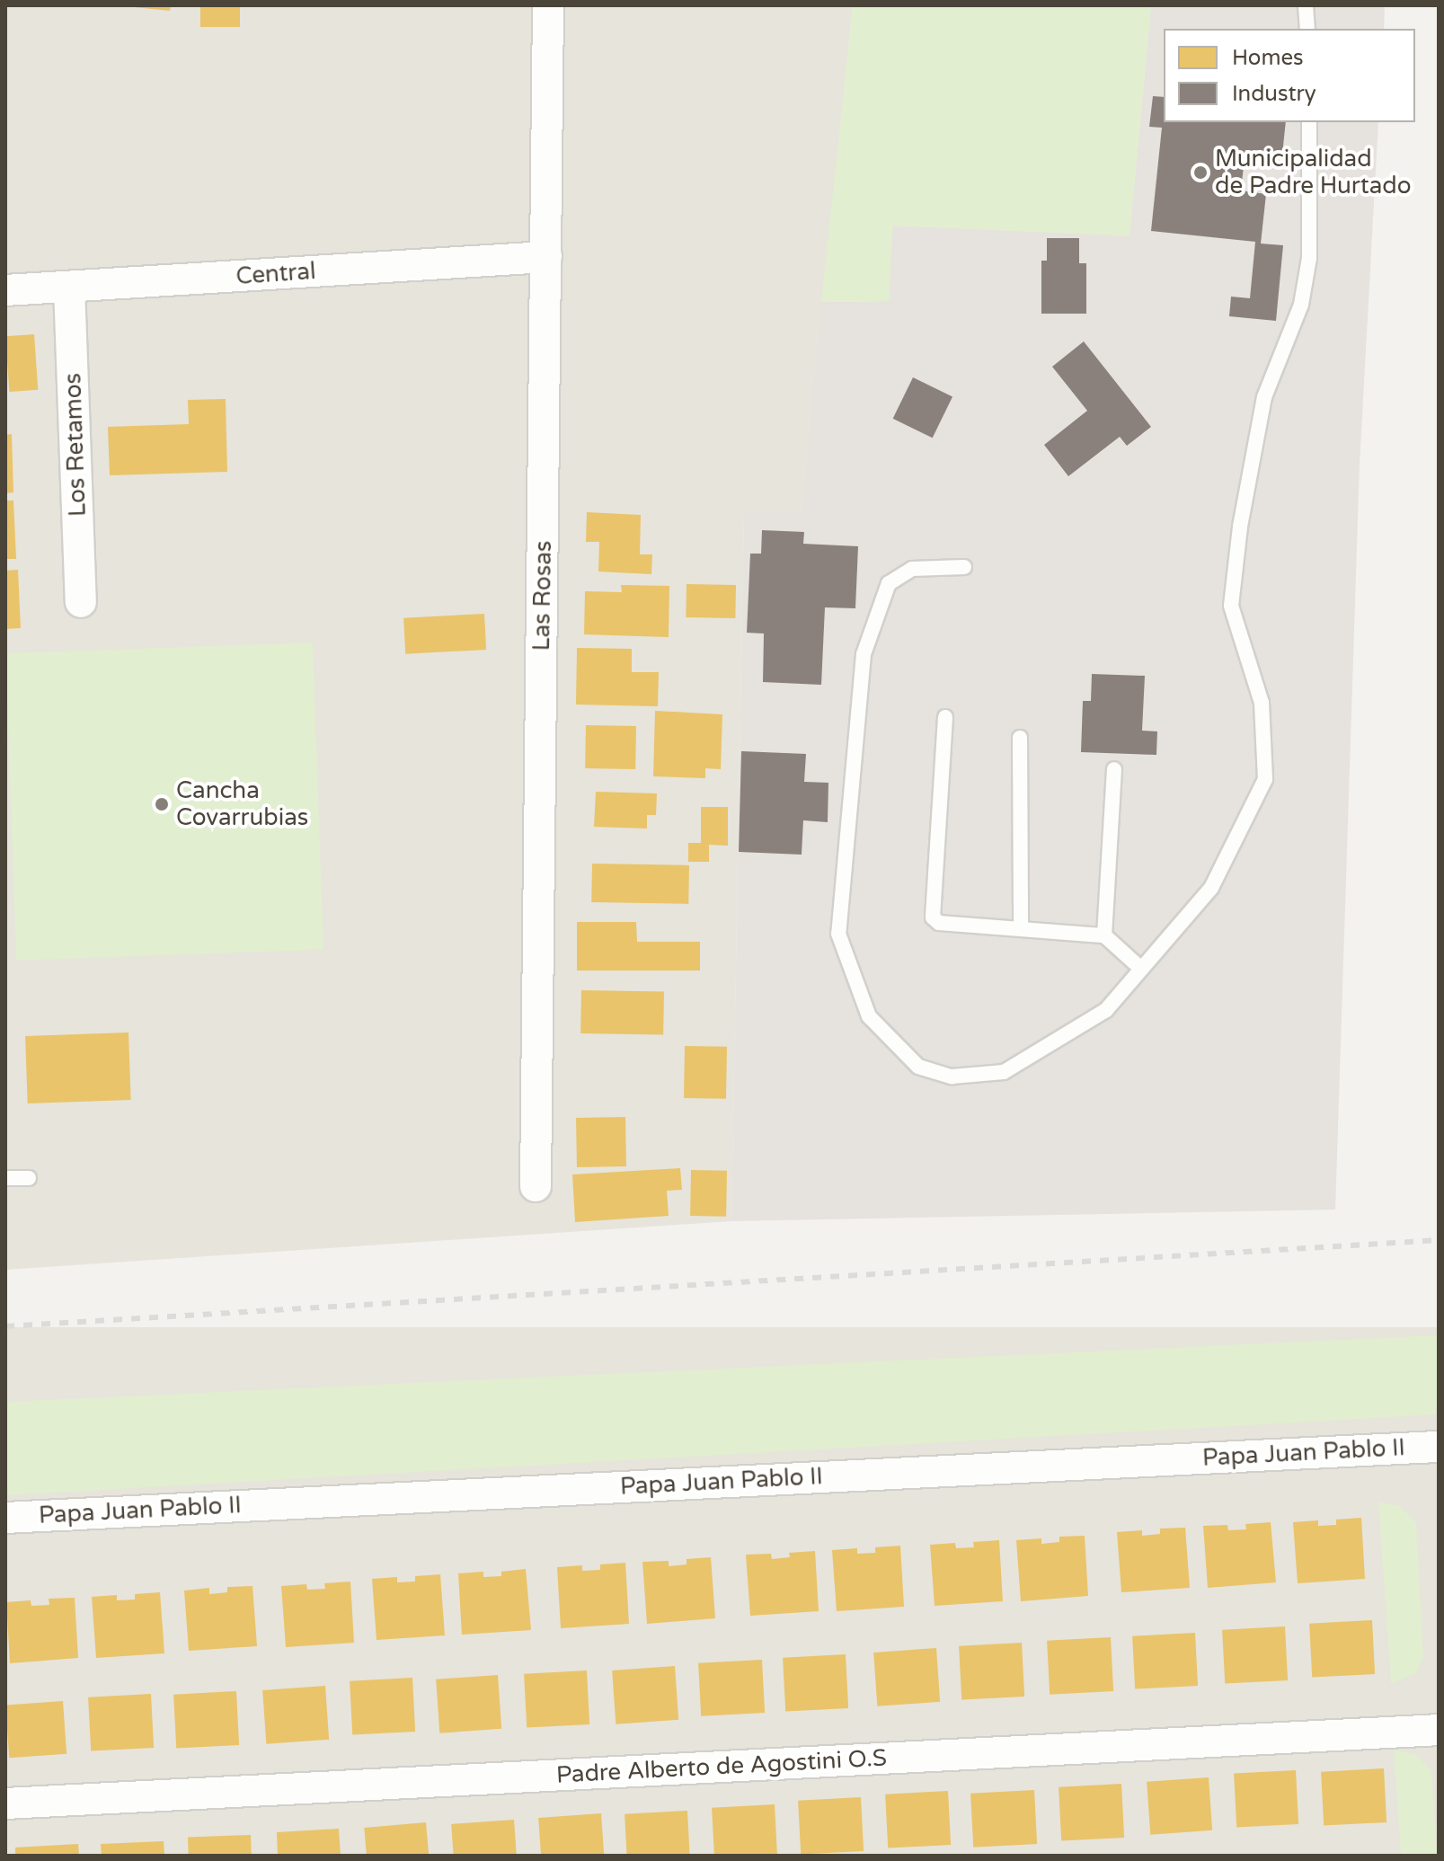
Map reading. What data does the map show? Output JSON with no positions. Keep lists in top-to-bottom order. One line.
{"streets":{"street":["Central","Los Retamos","Las Rosas","Papa Juan Pablo II","Padre Alberto de Agostini O.S"]},"crossings":[["Central","Los Retamos"],["Central","Las Rosas"]],"places":["Municipalidad de Padre Hurtado","Cancha Covarrubias"],"legend":["Homes","Industry"]}
